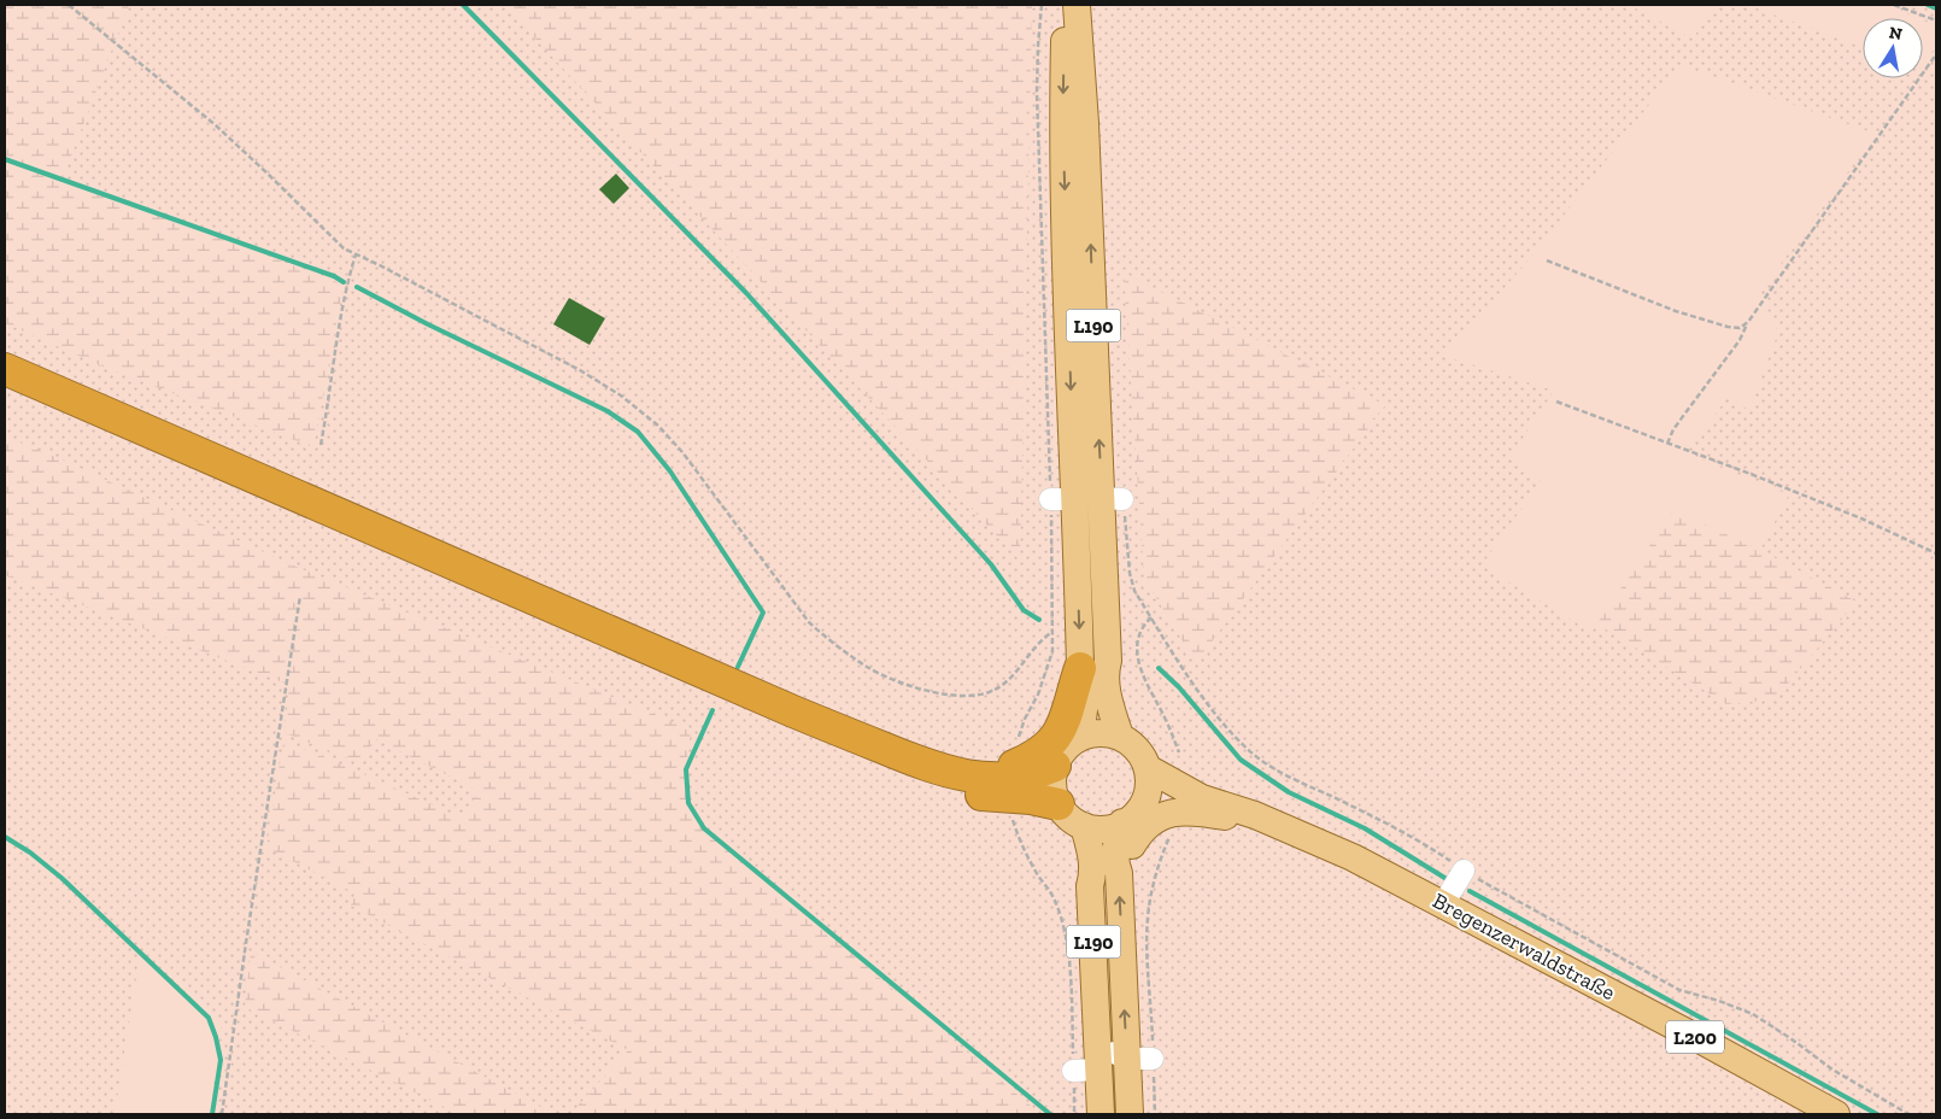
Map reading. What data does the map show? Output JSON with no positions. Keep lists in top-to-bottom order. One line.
{"streets":{"main road":["L190","Bregenzerwaldstraße","L200"]},"crossings":[["L190","Bregenzerwaldstraße"]],"north":"top"}
